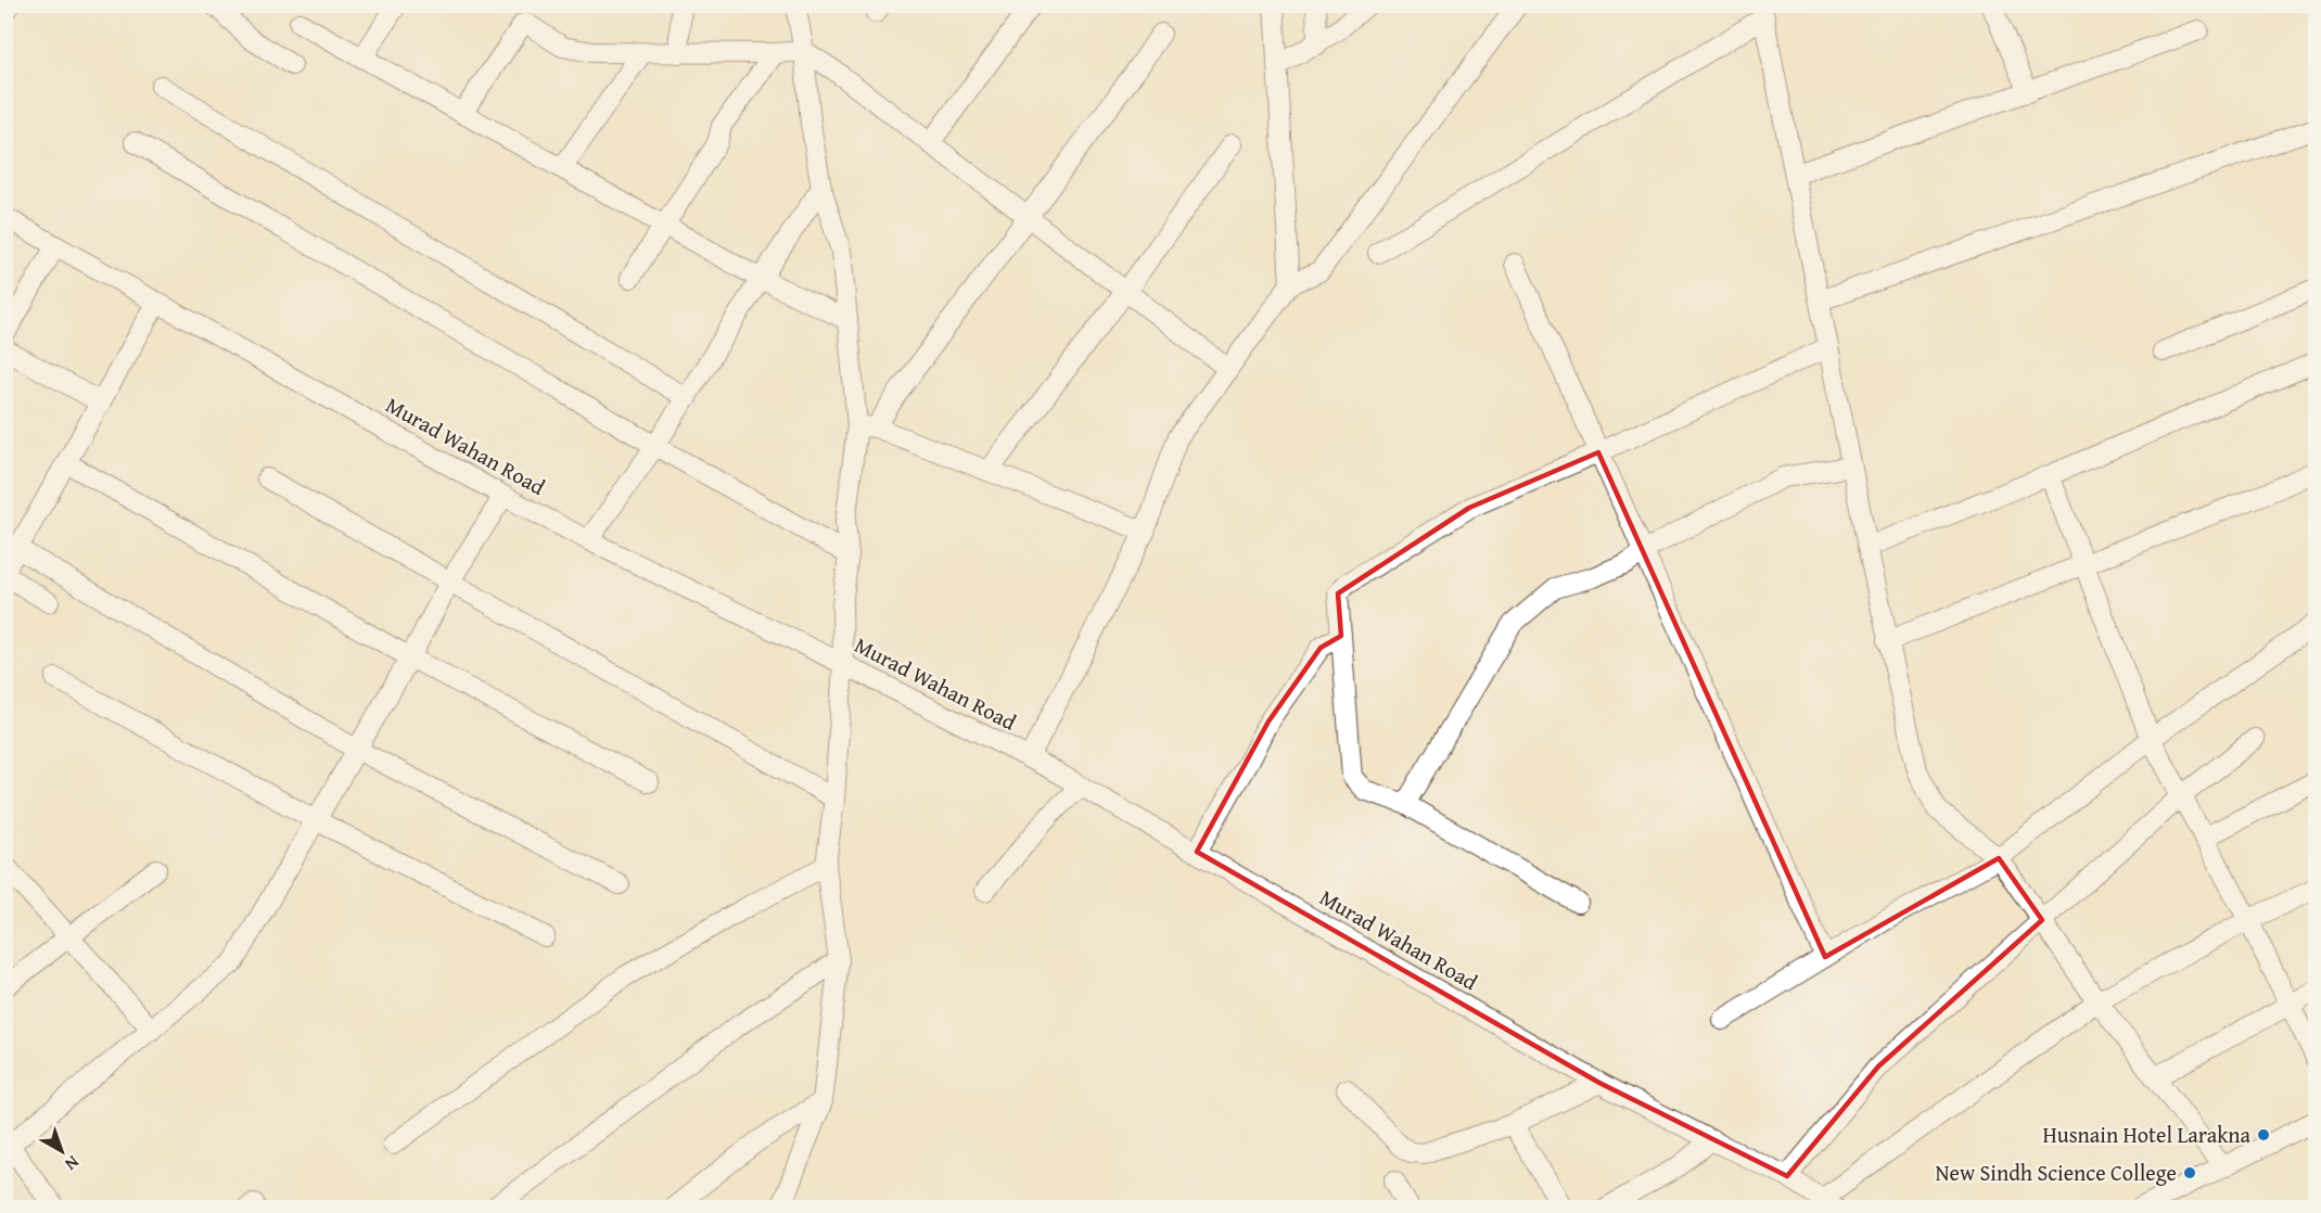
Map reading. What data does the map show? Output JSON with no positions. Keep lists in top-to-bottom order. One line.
{"streets":{"street":["Murad Wahan Road"]},"places":["Husnain Hotel Larakna","New Sindh Science College"],"north":"bottom right"}
